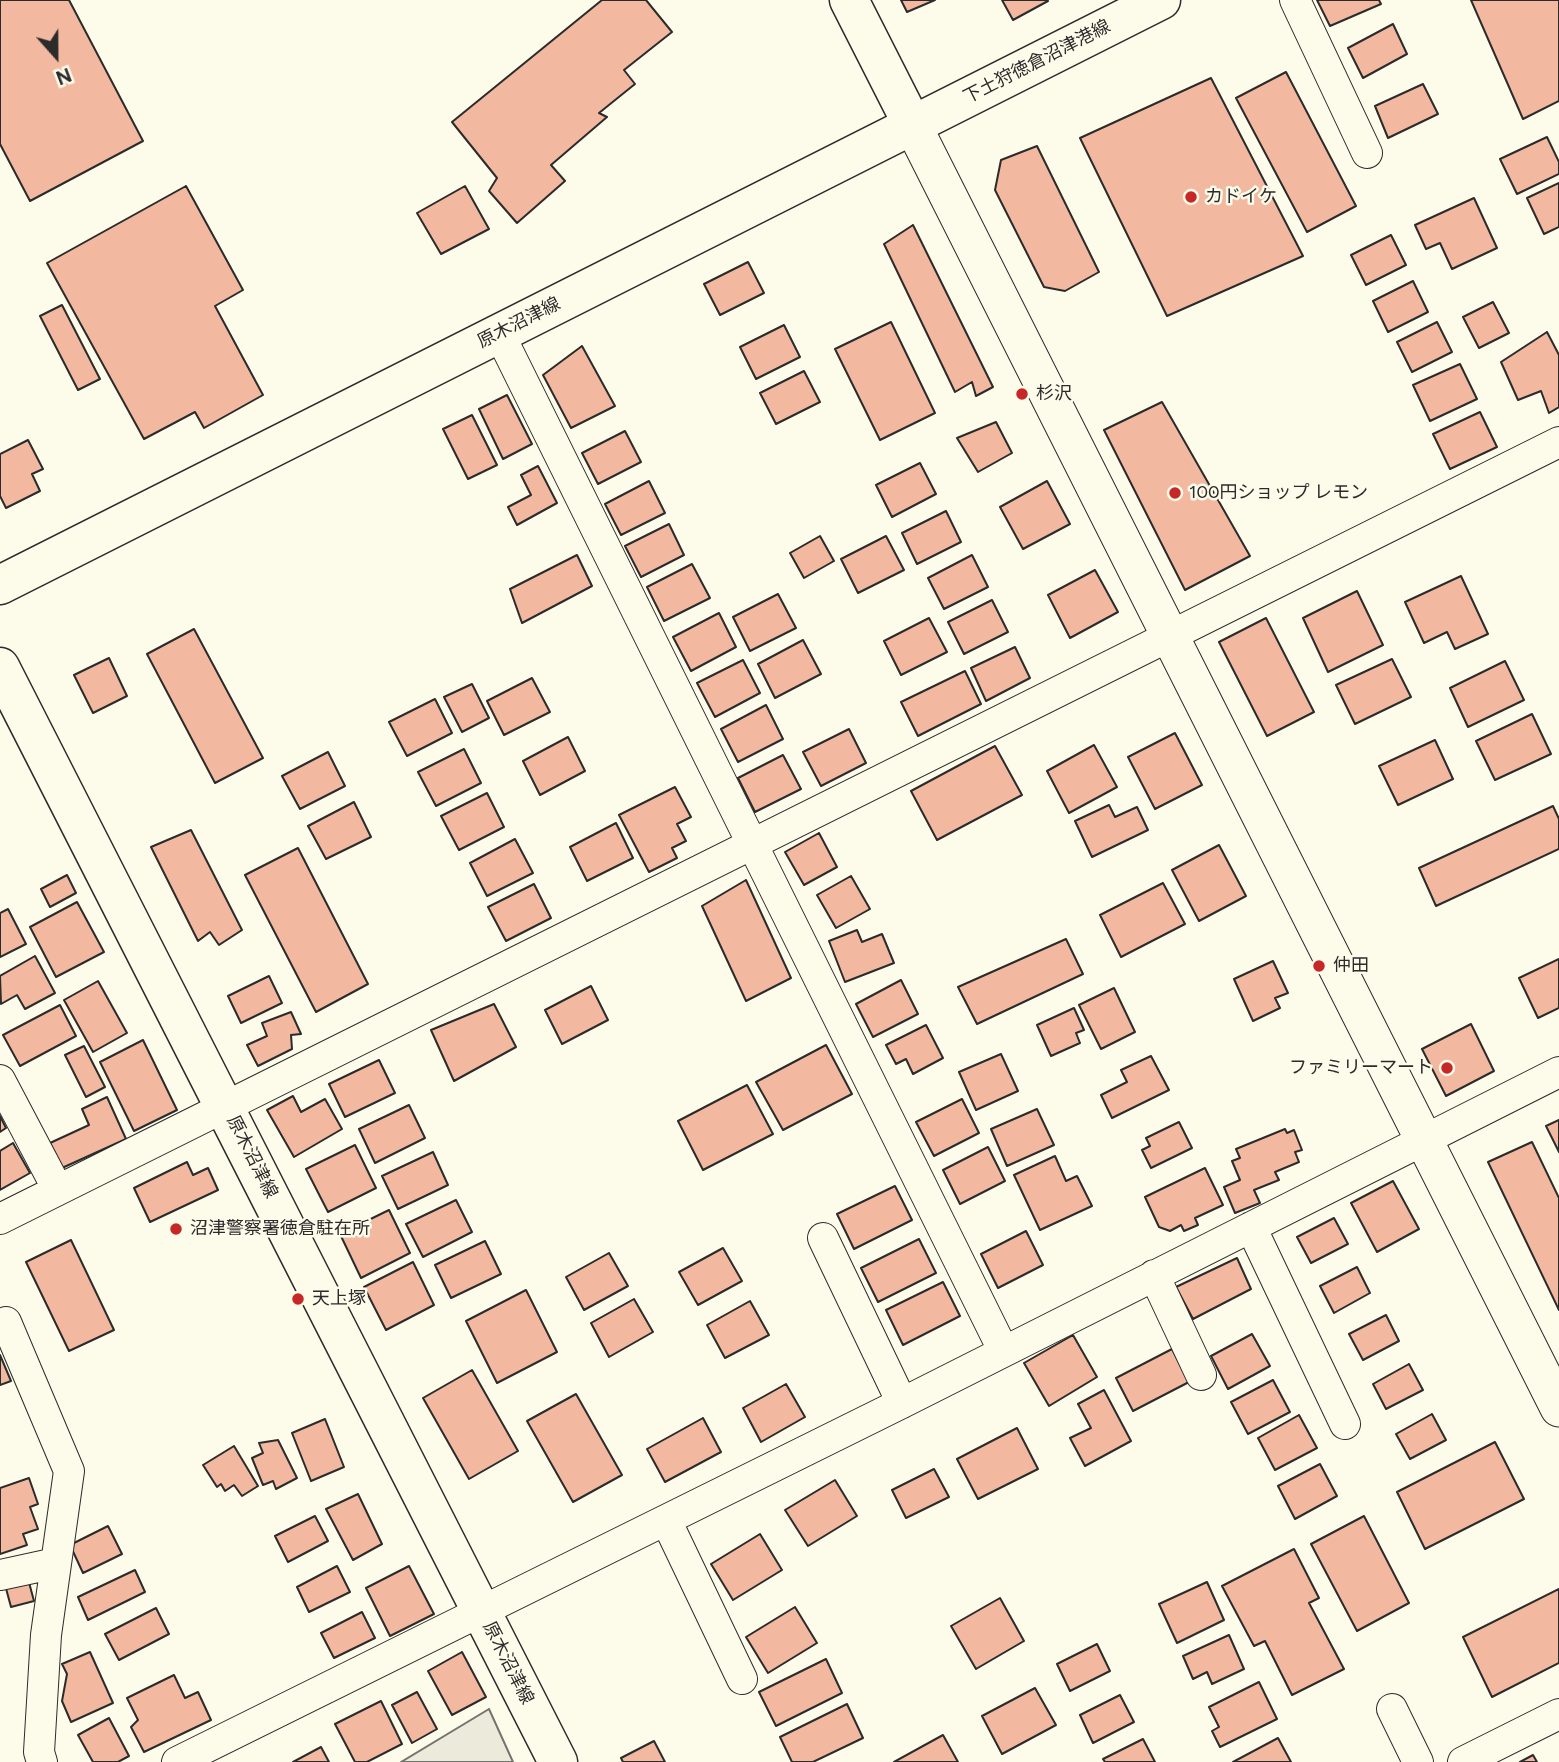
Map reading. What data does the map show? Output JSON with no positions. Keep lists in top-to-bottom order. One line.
{"streets":{"main road":["下土狩徳倉沼津港線","原木沼津線"]},"crossings":[["下土狩徳倉沼津港線","原木沼津線"]],"places":["カドイケ","杉沢","100円ショップ レモン","仲田","ファミリーマート","沼津警察署徳倉駐在所","天上塚"],"north":"bottom"}
